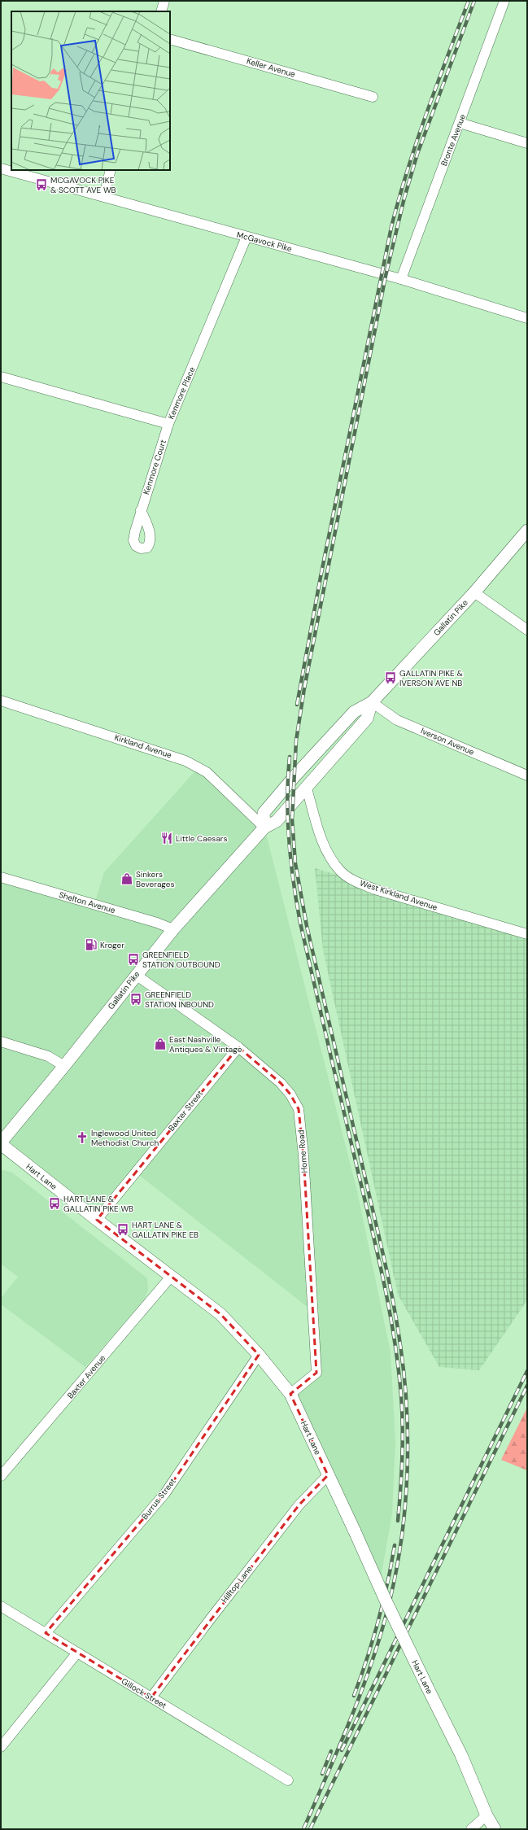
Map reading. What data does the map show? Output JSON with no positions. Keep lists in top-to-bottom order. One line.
{"streets":{"main road":["Gallatin Pike","Hart Lane"],"street":["Keller Avenue","Bronte Avenue","McGavock Pike","Kenmore Place","Kenmore Court","Iverson Avenue","Kirkland Avenue","West Kirkland Avenue","Shelton Avenue","Baxter Street","Home Road","Baxter Avenue","Burrus Street","Hilltop Lane","Gillock Street"]},"crossings":[["Bronte Avenue","McGavock Pike"],["McGavock Pike","Kenmore Place"],["Kenmore Place","Kenmore Court"],["Gallatin Pike","Iverson Avenue"],["Gallatin Pike","Kirkland Avenue"],["Gallatin Pike","West Kirkland Avenue"],["Gallatin Pike","Shelton Avenue"],["Gallatin Pike","Home Road"],["Gallatin Pike","Hart Lane"],["Baxter Street","Home Road"],["Baxter Street","Hart Lane"],["Home Road","Hart Lane"],["Hart Lane","Baxter Avenue"],["Hart Lane","Burrus Street"],["Hart Lane","Hilltop Lane"],["Burrus Street","Gillock Street"],["Hilltop Lane","Gillock Street"]],"places":{"bus stop":["MCGAVOCK PIKE & SCOTT AVE WB","GALLATIN PIKE & IVERSON AVE NB","GREENFIELD STATION OUTBOUND","GREENFIELD STATION INBOUND","HART LANE & GALLATIN PIKE WB","HART LANE & GALLATIN PIKE EB"],"restaurant":["Little Caesars"],"shop":["Sinkers Beverages","East Nashville Antiques & Vintage"],"fuel station":["Kroger"],"church":["Inglewood United Methodist Church"]}}
